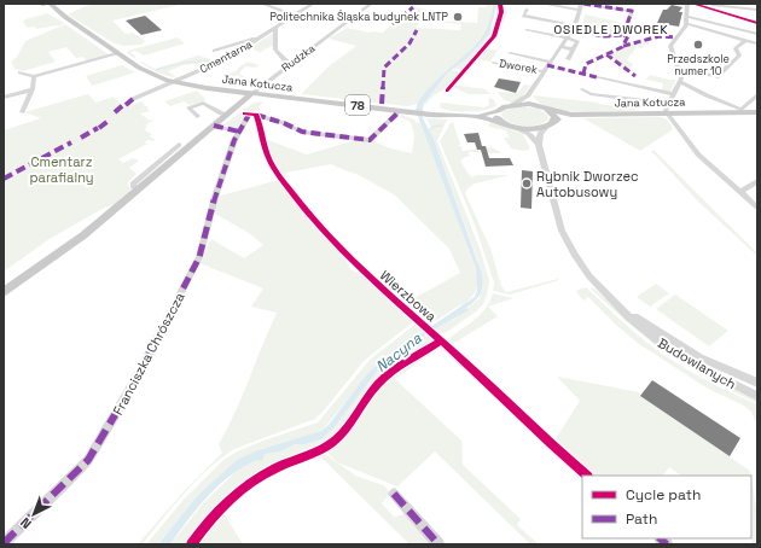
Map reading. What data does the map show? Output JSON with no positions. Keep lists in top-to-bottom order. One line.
{"streets":{"main road":["Rudzka","Jana Kotucza","78"],"street":["Cmentarna","Dworek","Wierzbowa","Franciszka Chrószcza","Budowlanych"]},"crossings":[["Cmentarna","Jana Kotucza"],["Rudzka","Jana Kotucza"],["Dworek","78"],["Jana Kotucza","78"]],"districts":["OSIEDLE DWOREK"],"water":["Nacyna"],"parks":["Cmentarz parafialny"],"places":["Politechnika Śląska budynek LNTP","Przedszkole numer 10","Rybnik Dworzec Autobusowy"],"legend":["Cycle path","Path"],"north":"bottom left"}
